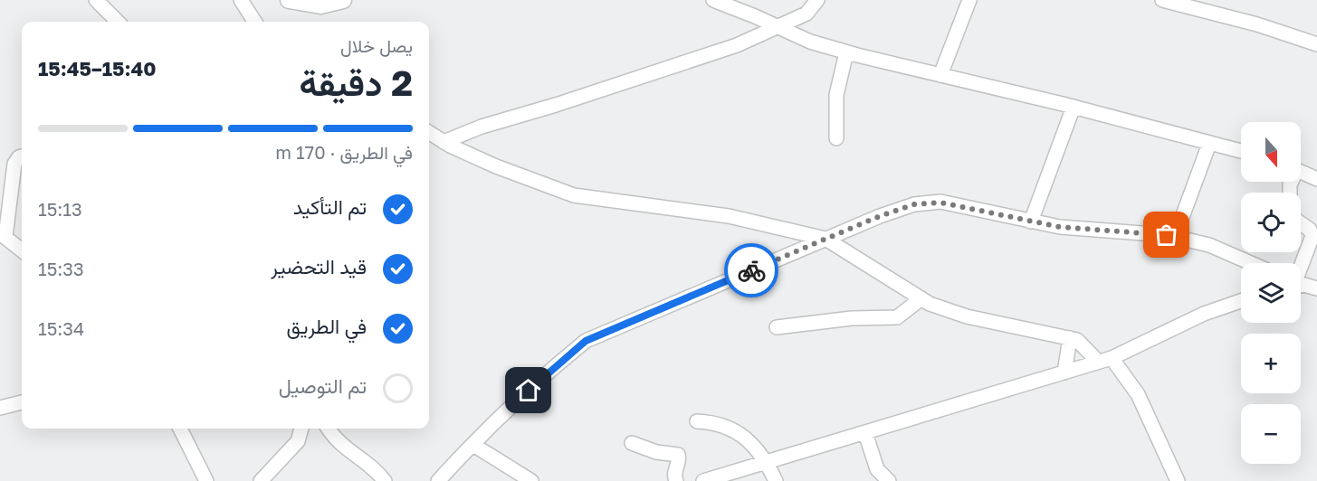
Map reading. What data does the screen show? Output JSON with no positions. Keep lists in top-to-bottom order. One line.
{"north":"bottom","page":{"heading":["2 دقيقة","يصل خلال","15:40–15:45"],"bar":"في الطريق · 170 m","map_buttons":["+","−"],"list":[["تم التأكيد","15:13"],["قيد التحضير","15:33"],["في الطريق","15:34"],"تم التوصيل"]}}
